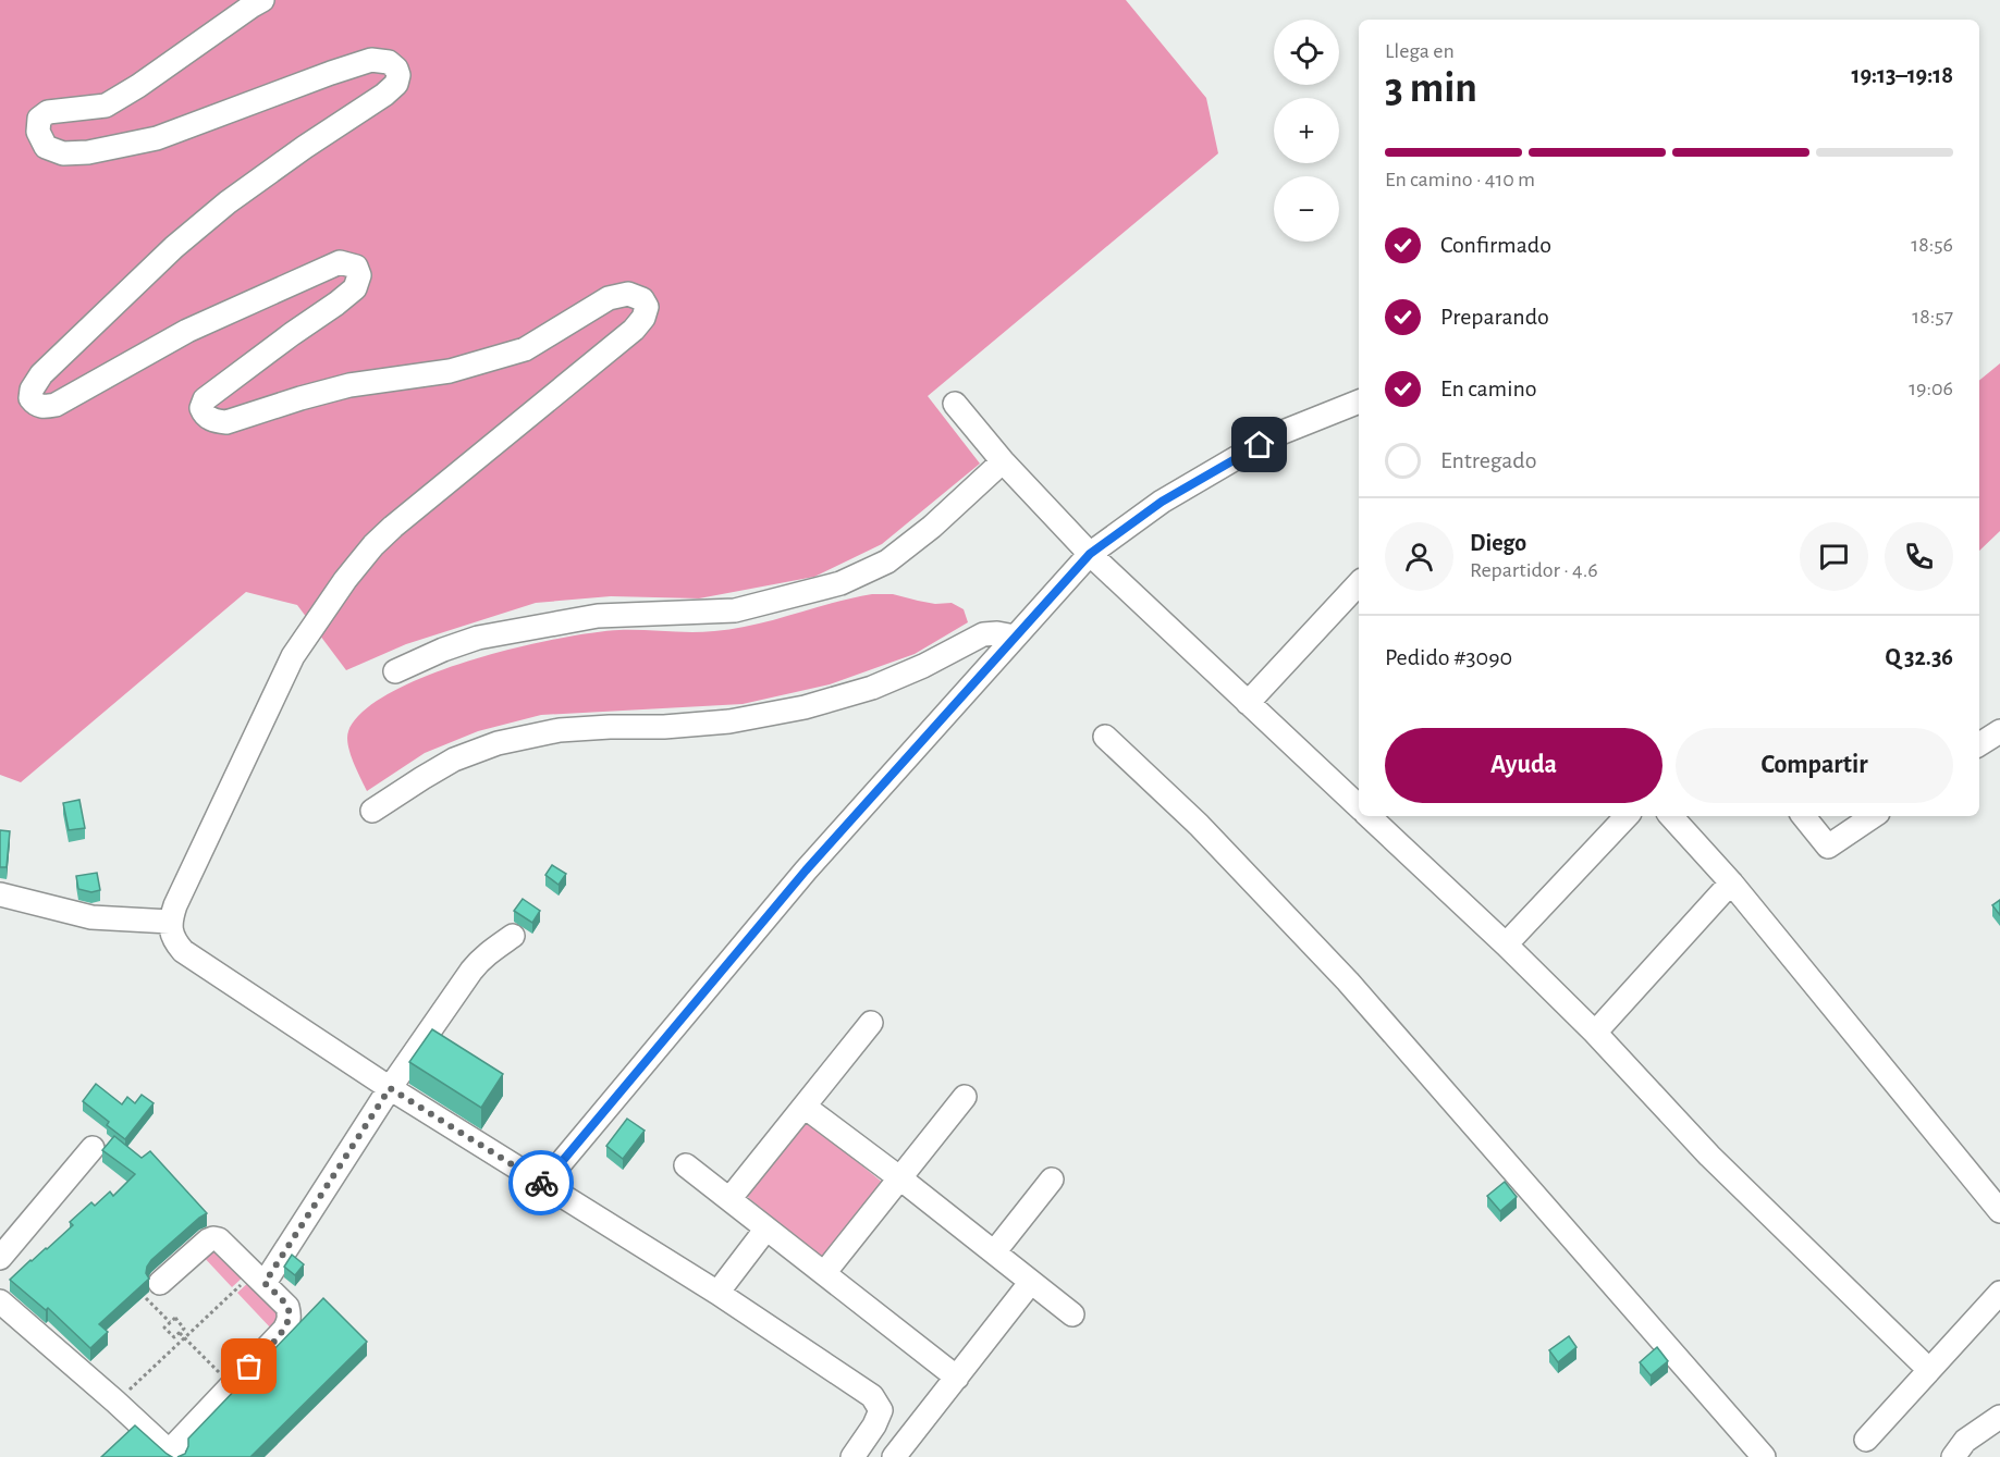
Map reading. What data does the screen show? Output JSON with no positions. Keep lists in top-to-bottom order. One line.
{"page":{"map_buttons":["+","−"],"heading":["3 min","Llega en","19:13–19:18"],"panel":["Diego","Repartidor · 4.6","Pedido #3090","Q 32.36"],"bar":"En camino · 410 m","list":[["Confirmado","18:56"],["Preparando","18:57"],["En camino","19:06"],"Entregado"],"buttons":["Ayuda","Compartir"]}}
